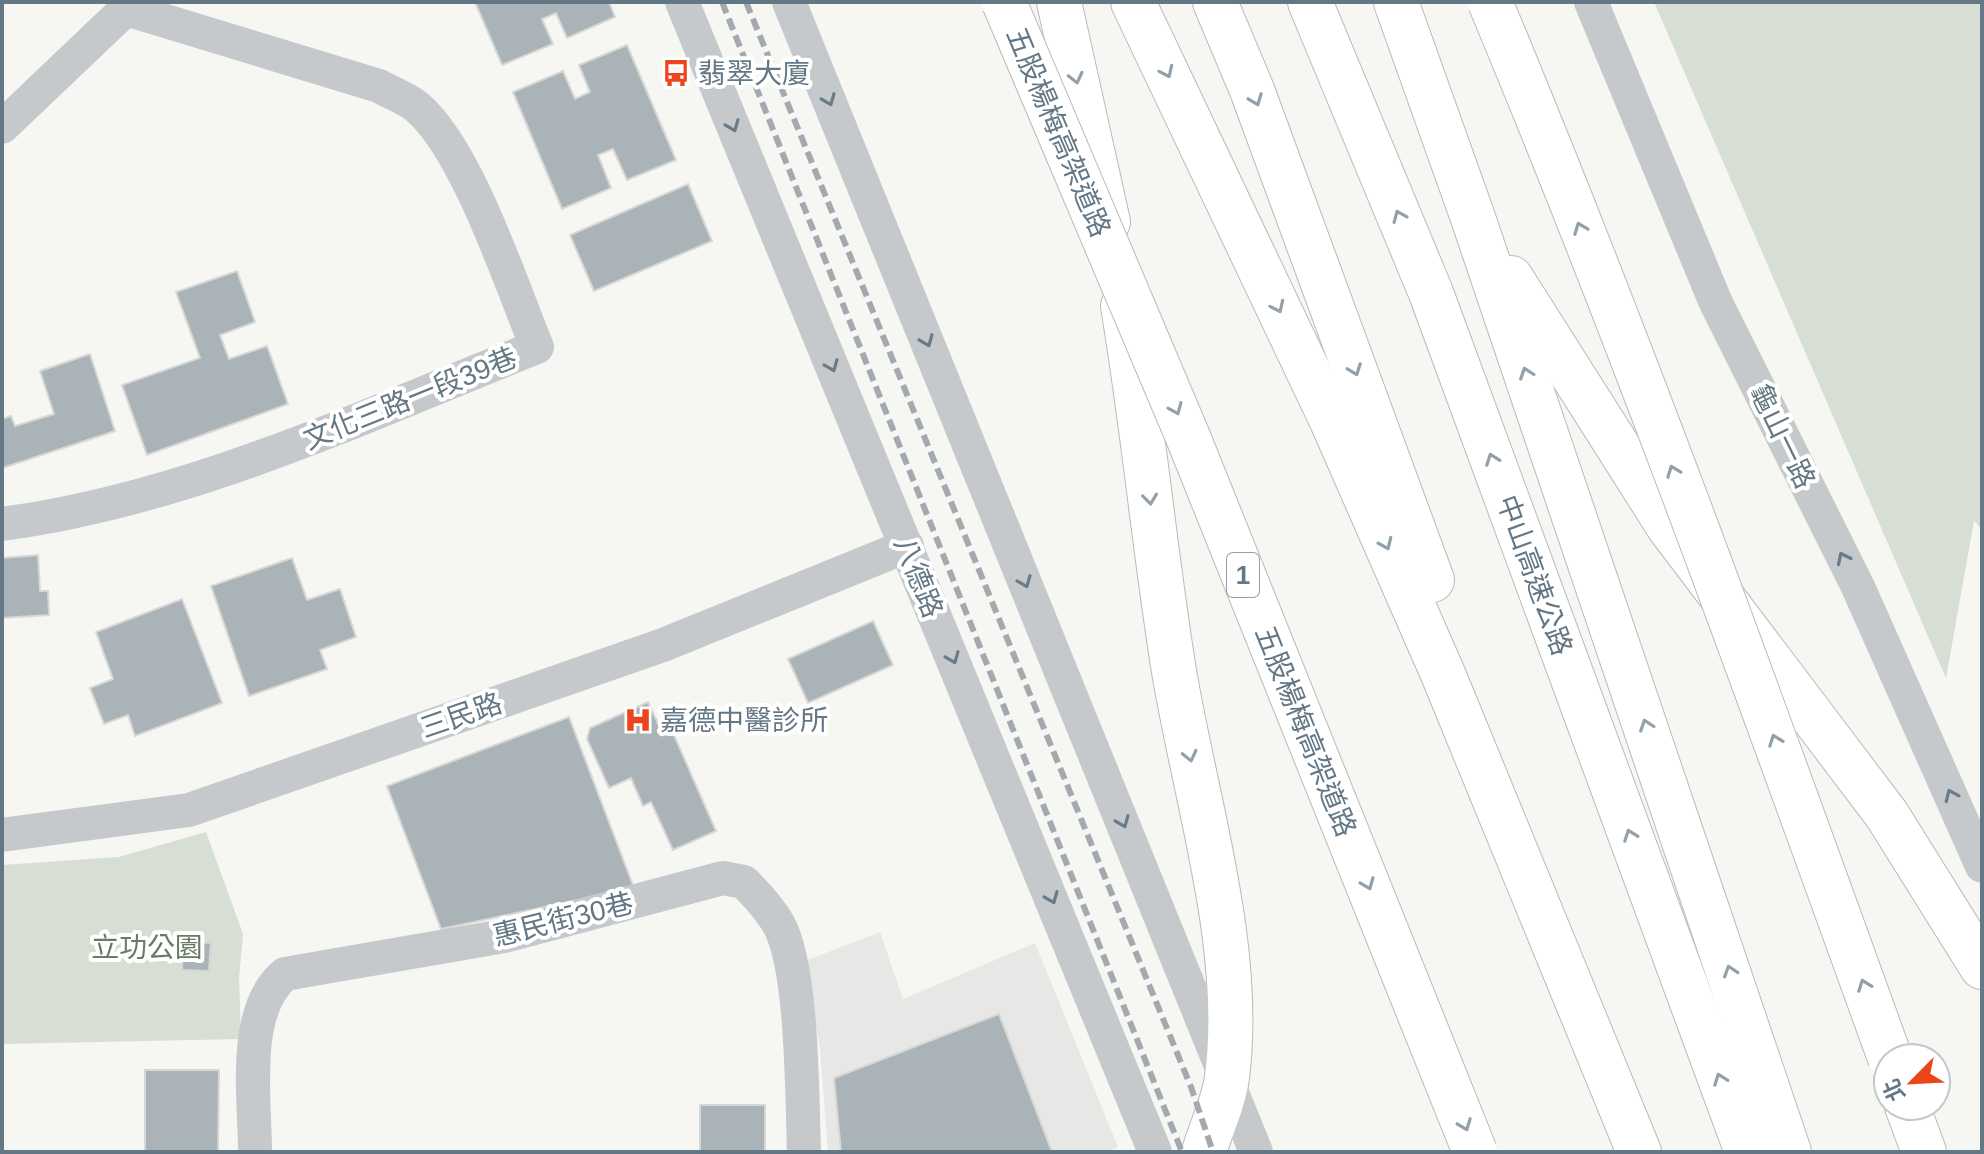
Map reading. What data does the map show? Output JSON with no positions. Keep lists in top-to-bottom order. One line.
{"streets":{"highway":["五股楊梅高架道路","1","中山高速公路"],"street":["文化三路一段39巷","龜山一路","八德路","三民路","惠民街30巷"]},"crossings":[["八德路","三民路"]],"one_way":["龜山一路"],"parks":["立功公園"],"places":{"bus stop":["翡翠大廈"],"hospital":["嘉德中醫診所"]},"north":"bottom left"}
